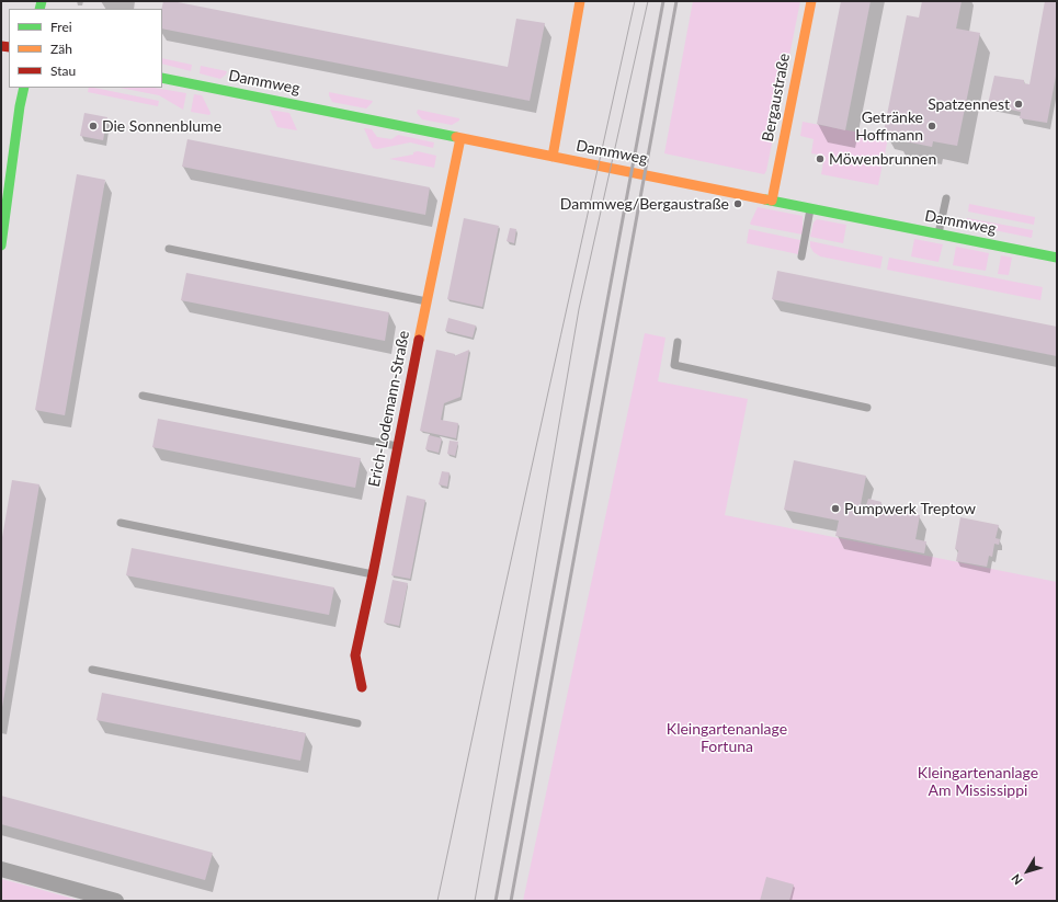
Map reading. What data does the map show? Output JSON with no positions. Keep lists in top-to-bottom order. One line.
{"streets":{"street":["Dammweg","Bergaustraße","Erich-Lodemann-Straße"]},"crossings":[["Dammweg","Bergaustraße"],["Dammweg","Erich-Lodemann-Straße"]],"parks":["Kleingartenanlage Fortuna","Kleingartenanlage Am Mississippi"],"places":["Spatzennest","Die Sonnenblume","Getränke Hoffmann","Möwenbrunnen","Dammweg/Bergaustraße","Pumpwerk Treptow"],"legend":["Frei","Zäh","Stau"],"north":"bottom left"}
